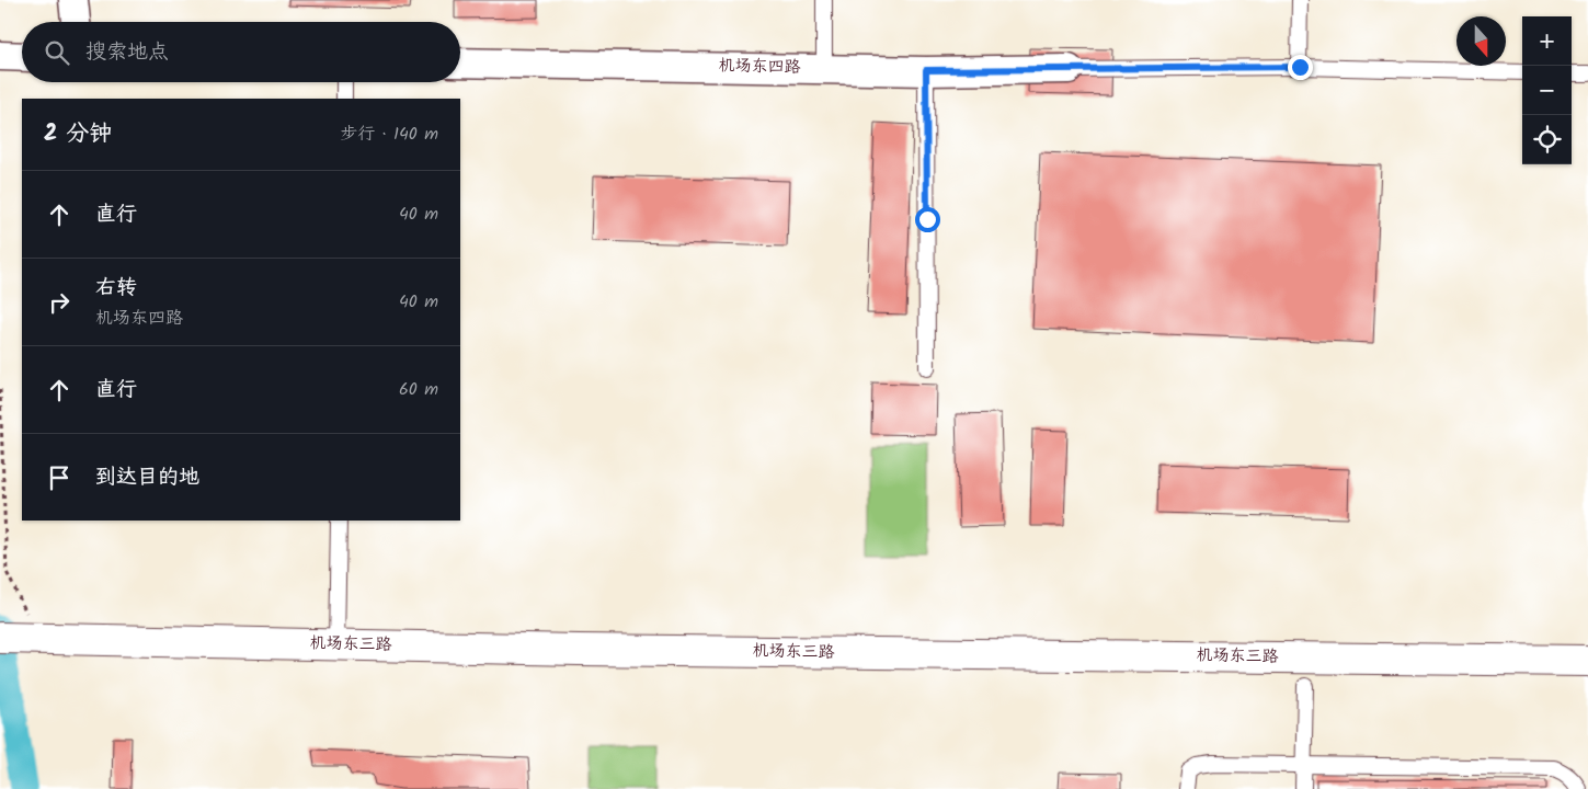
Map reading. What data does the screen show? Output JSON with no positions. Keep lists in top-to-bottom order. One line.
{"streets":{"street":["机场东四路","机场东三路"]},"north":"bottom","page":{"map_buttons":["+","−"],"search":"搜索地点","heading":["2 分钟","步行 · 140 m"],"list":[["直行","40 m"],["右转","机场东四路","40 m"],["直行","60 m"],"到达目的地"]}}
